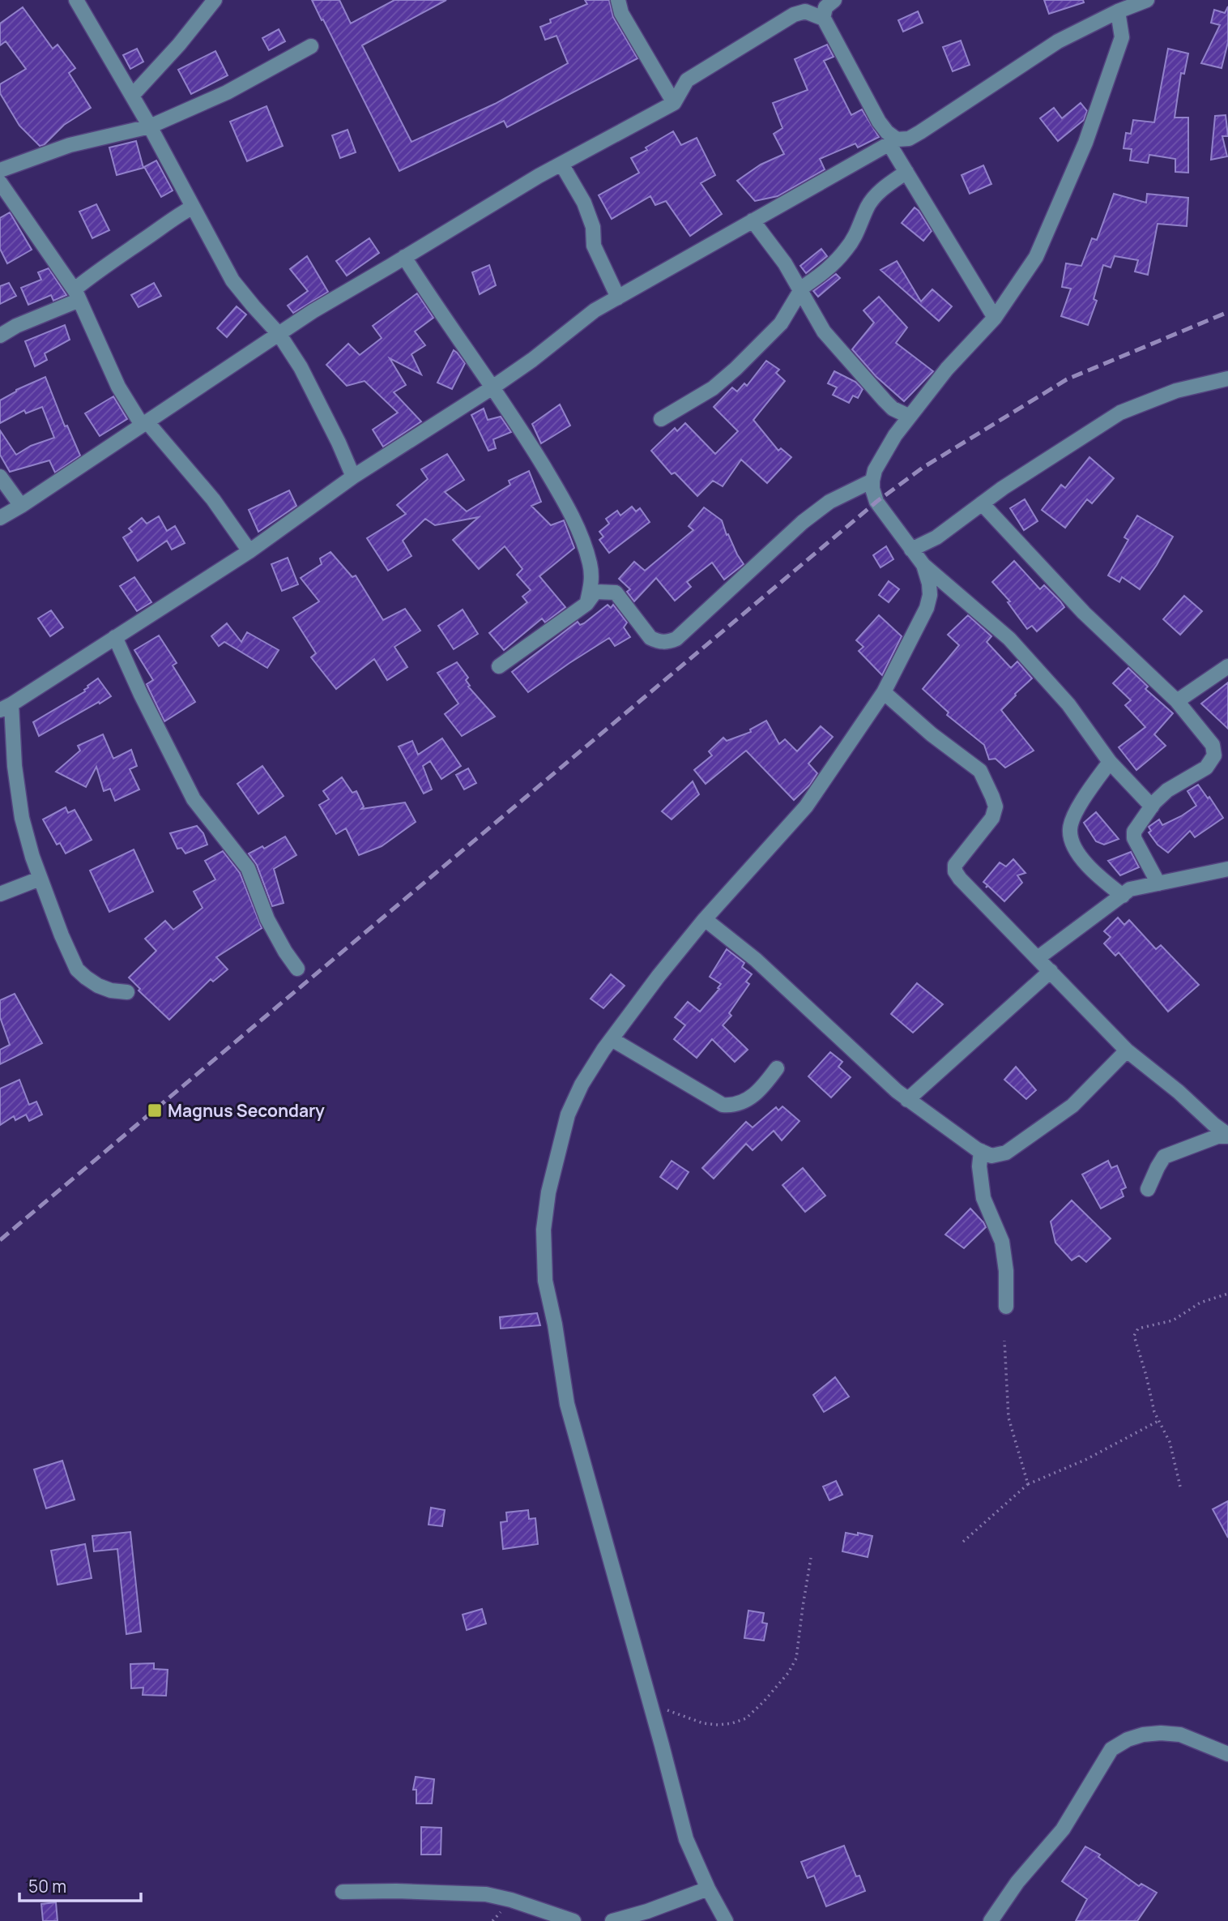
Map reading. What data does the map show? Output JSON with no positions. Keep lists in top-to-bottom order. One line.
{"places":{"transit":["Magnus Secondary"]},"scale_bar":"50 m"}
